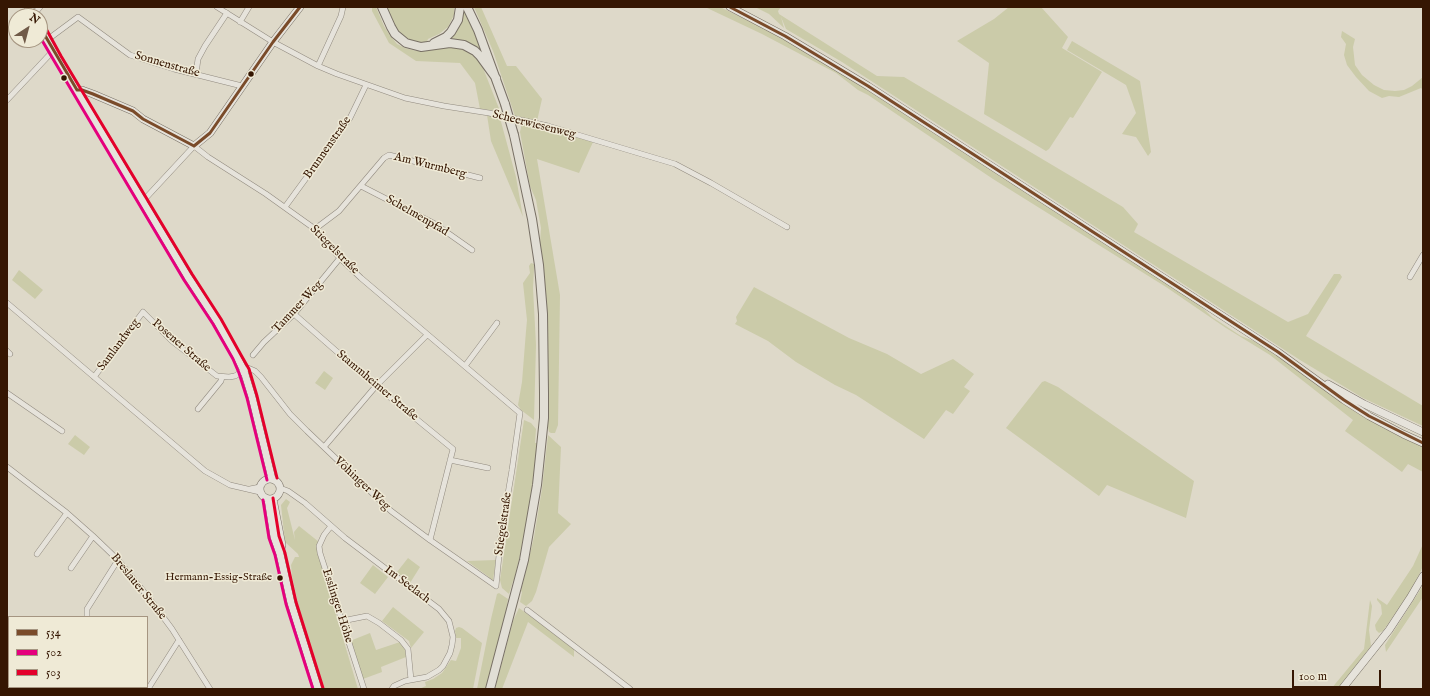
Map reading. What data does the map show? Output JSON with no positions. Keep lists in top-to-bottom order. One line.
{"streets":{"street":["Sonnenstraße","Scheerwiesenweg","Brunnenstraße","Am Wurmberg","Schelmenpfad","Stiegelstraße","Tammer Weg","Samlandweg","Posener Straße","Stammheimer Straße","Vöhinger Weg","Im Seelach","Breslauer Straße","Esslinger Höhe"]},"crossings":[["Scheerwiesenweg","Brunnenstraße"],["Brunnenstraße","Stiegelstraße"],["Am Wurmberg","Schelmenpfad"],["Am Wurmberg","Stiegelstraße"],["Stiegelstraße","Tammer Weg"],["Stiegelstraße","Vöhinger Weg"],["Tammer Weg","Stammheimer Straße"],["Samlandweg","Posener Straße"],["Posener Straße","Vöhinger Weg"],["Stammheimer Straße","Vöhinger Weg"],["Im Seelach","Esslinger Höhe"]],"places":["Hermann-Essig-Straße"],"lines":["transit line 534","transit line 503","transit line 502"],"legend":["534","502","503"],"scale_bar":"100 m","north":"top right"}
